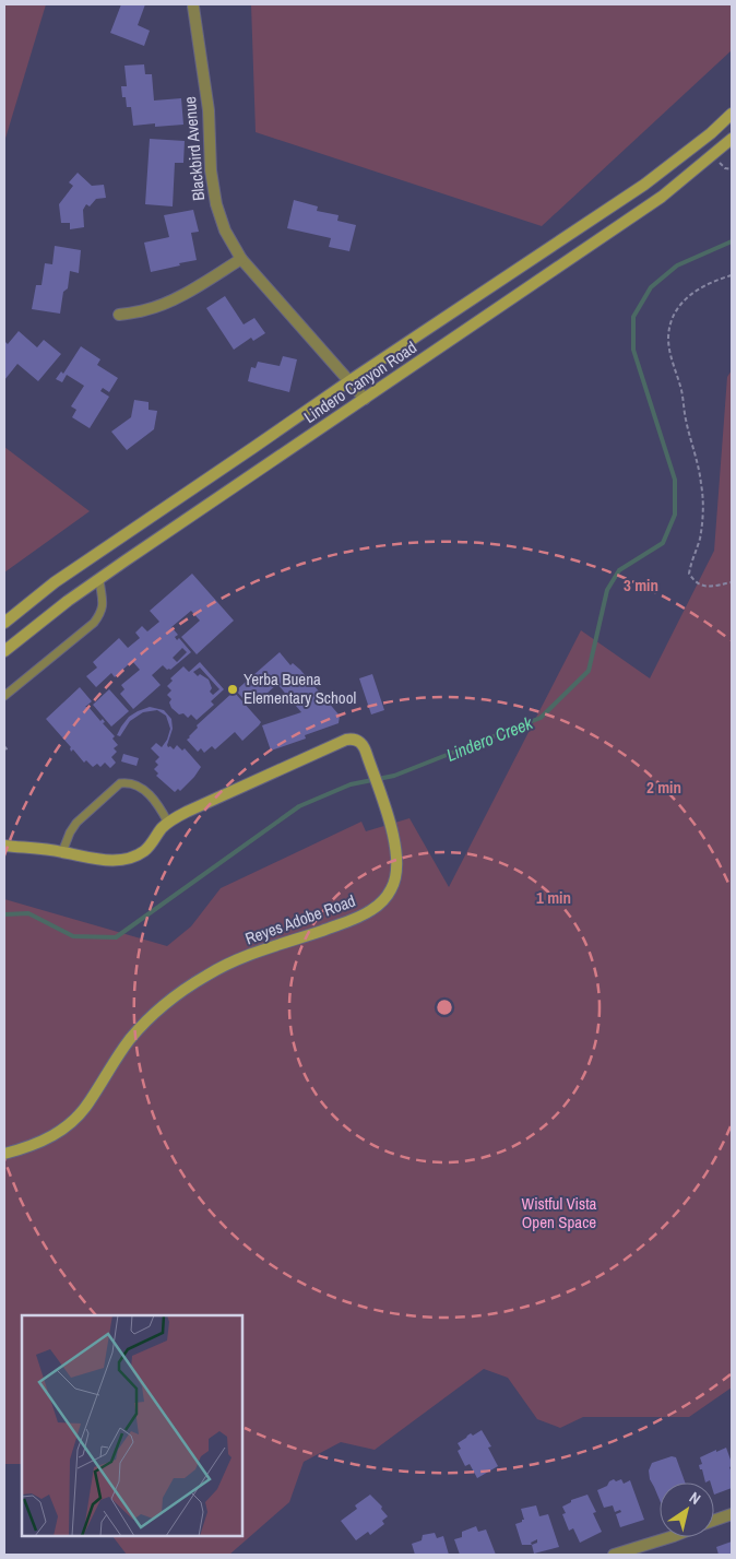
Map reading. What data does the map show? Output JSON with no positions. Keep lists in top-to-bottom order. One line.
{"streets":{"main road":["Lindero Canyon Road","Reyes Adobe Road"],"street":["Blackbird Avenue"]},"crossings":[["Blackbird Avenue","Lindero Canyon Road"]],"water":["Lindero Creek"],"parks":["Wistful Vista Open Space"],"places":["Yerba Buena Elementary School"],"north":"top right","rings":["3 min","2 min","1 min"]}
